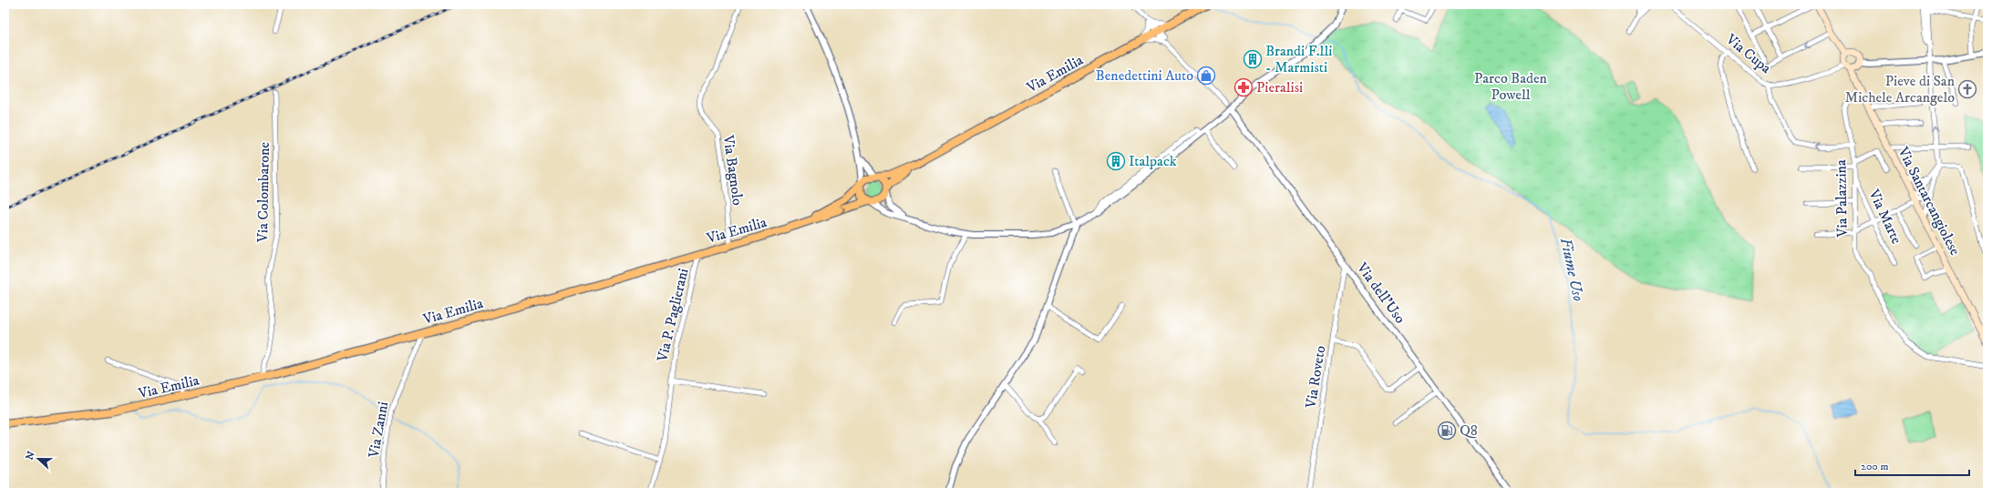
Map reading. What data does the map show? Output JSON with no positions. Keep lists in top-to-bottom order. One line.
{"streets":{"main road":["Via Emilia","Via Santarcangiolese"],"street":["Via Cupa","Via Bagnolo","Via Colombarone","Via Palazzina","Via Marte","Via dell'Uso","Via P. Paglierani","Via Roveto","Via Zanni"]},"crossings":[["Via Cupa","Via Santarcangiolese"],["Via Emilia","Via Bagnolo"],["Via Emilia","Via Colombarone"],["Via Emilia","Via P. Paglierani"],["Via Emilia","Via Zanni"],["Via Palazzina","Via Santarcangiolese"],["Via Palazzina","Via Marte"],["Via dell'Uso","Via Roveto"]],"water":["Fiume Uso"],"parks":["Parco Baden Powell"],"places":{"building":["Brandi F.lli - Marmisti","Italpack"],"shop":["Benedettini Auto"],"pharmacy":["Pieralisi"],"church":["Pieve di San Michele Arcangelo"],"fuel station":["Q8"]},"scale_bar":"200 m","north":"left"}
